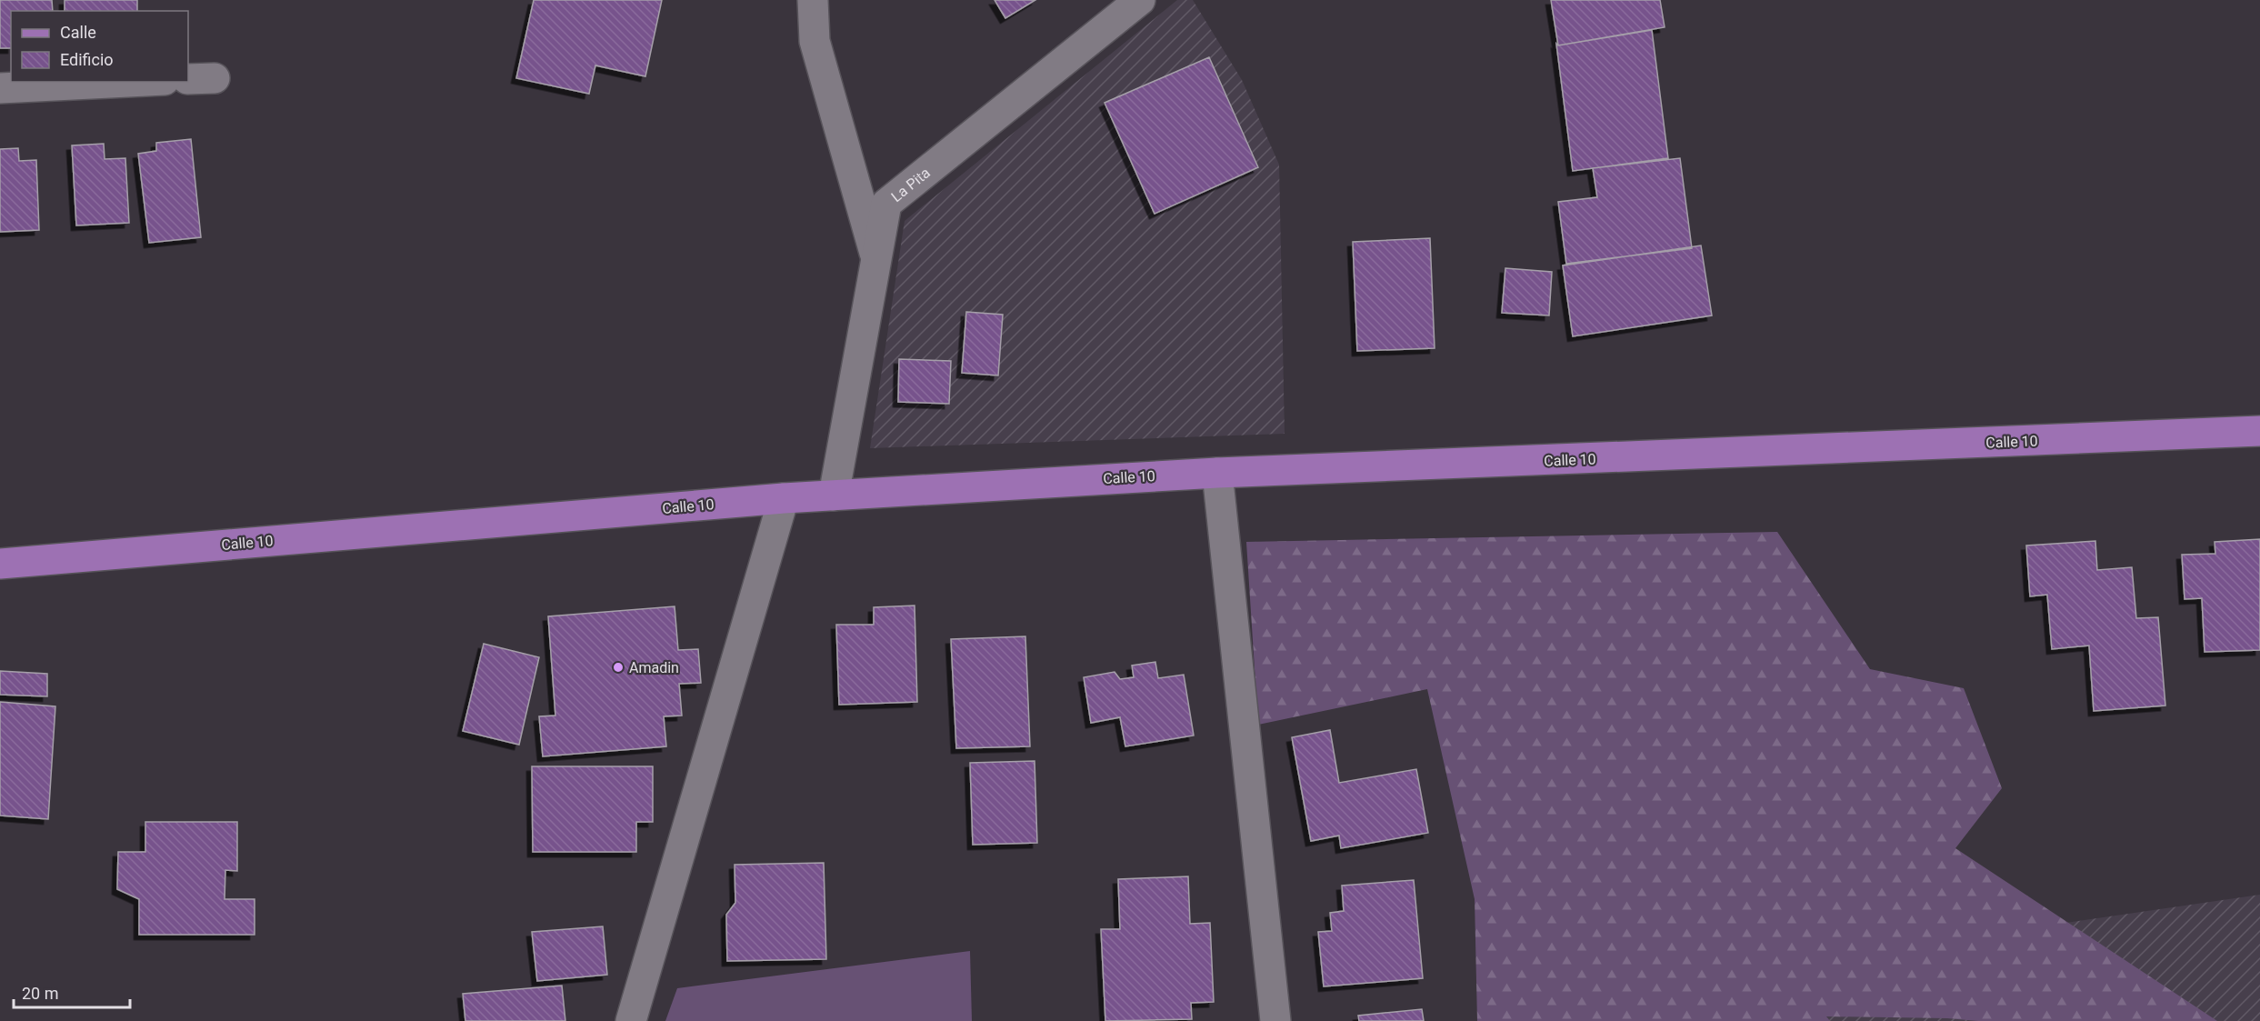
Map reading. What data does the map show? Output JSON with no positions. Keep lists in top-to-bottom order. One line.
{"streets":{"main road":["Calle 10"],"street":["La Pita"]},"crossings":[["La Pita","Calle 10"]],"places":["Amadin"],"legend":["Calle","Edificio"],"scale_bar":"20 m"}
